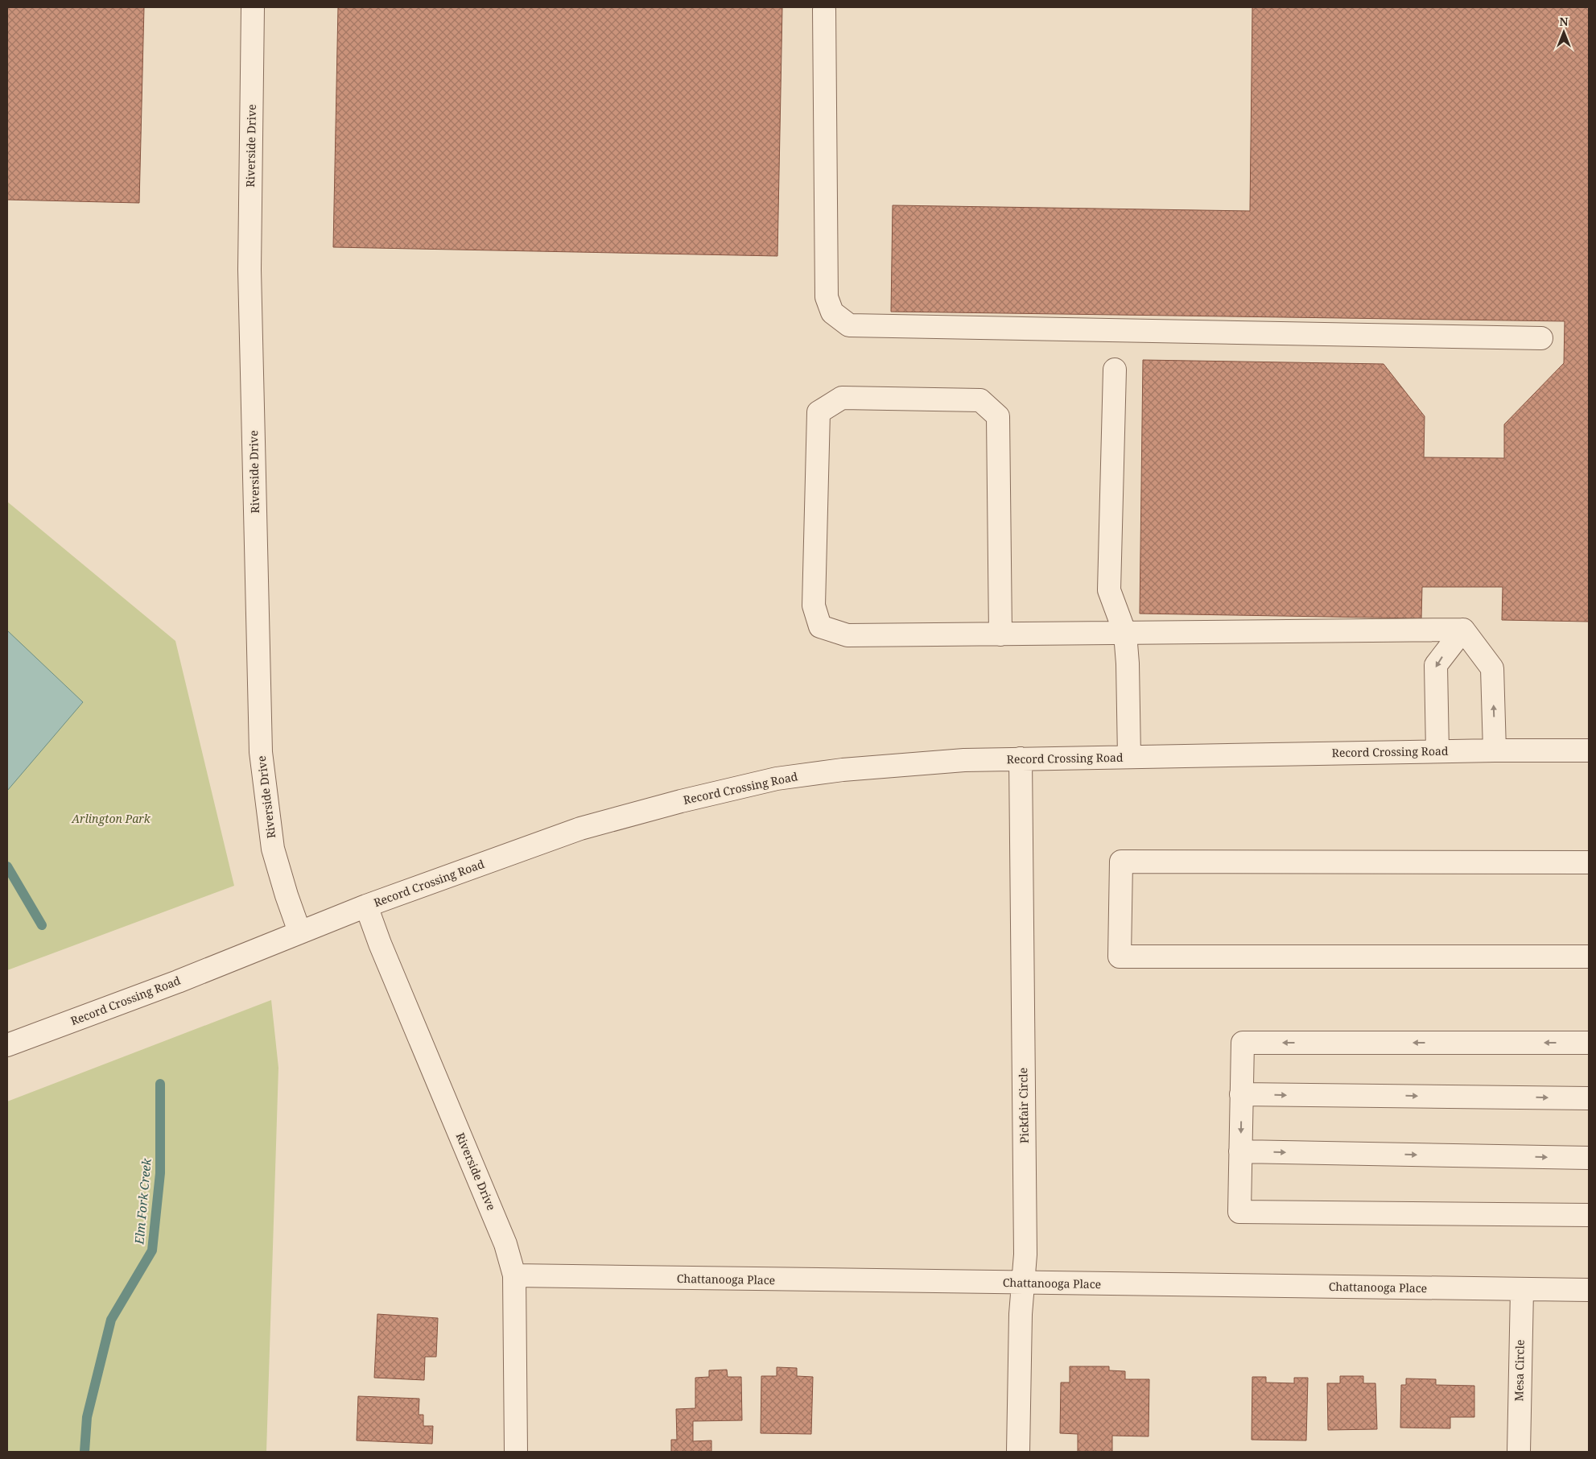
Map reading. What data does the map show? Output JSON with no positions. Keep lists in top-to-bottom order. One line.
{"streets":{"street":["Riverside Drive","Record Crossing Road","Pickfair Circle","Chattanooga Place","Mesa Circle"]},"crossings":[["Riverside Drive","Record Crossing Road"],["Riverside Drive","Chattanooga Place"],["Record Crossing Road","Pickfair Circle"],["Pickfair Circle","Chattanooga Place"],["Chattanooga Place","Mesa Circle"]],"water":["Elm Fork Creek"],"parks":["Arlington Park"],"north":"top"}
